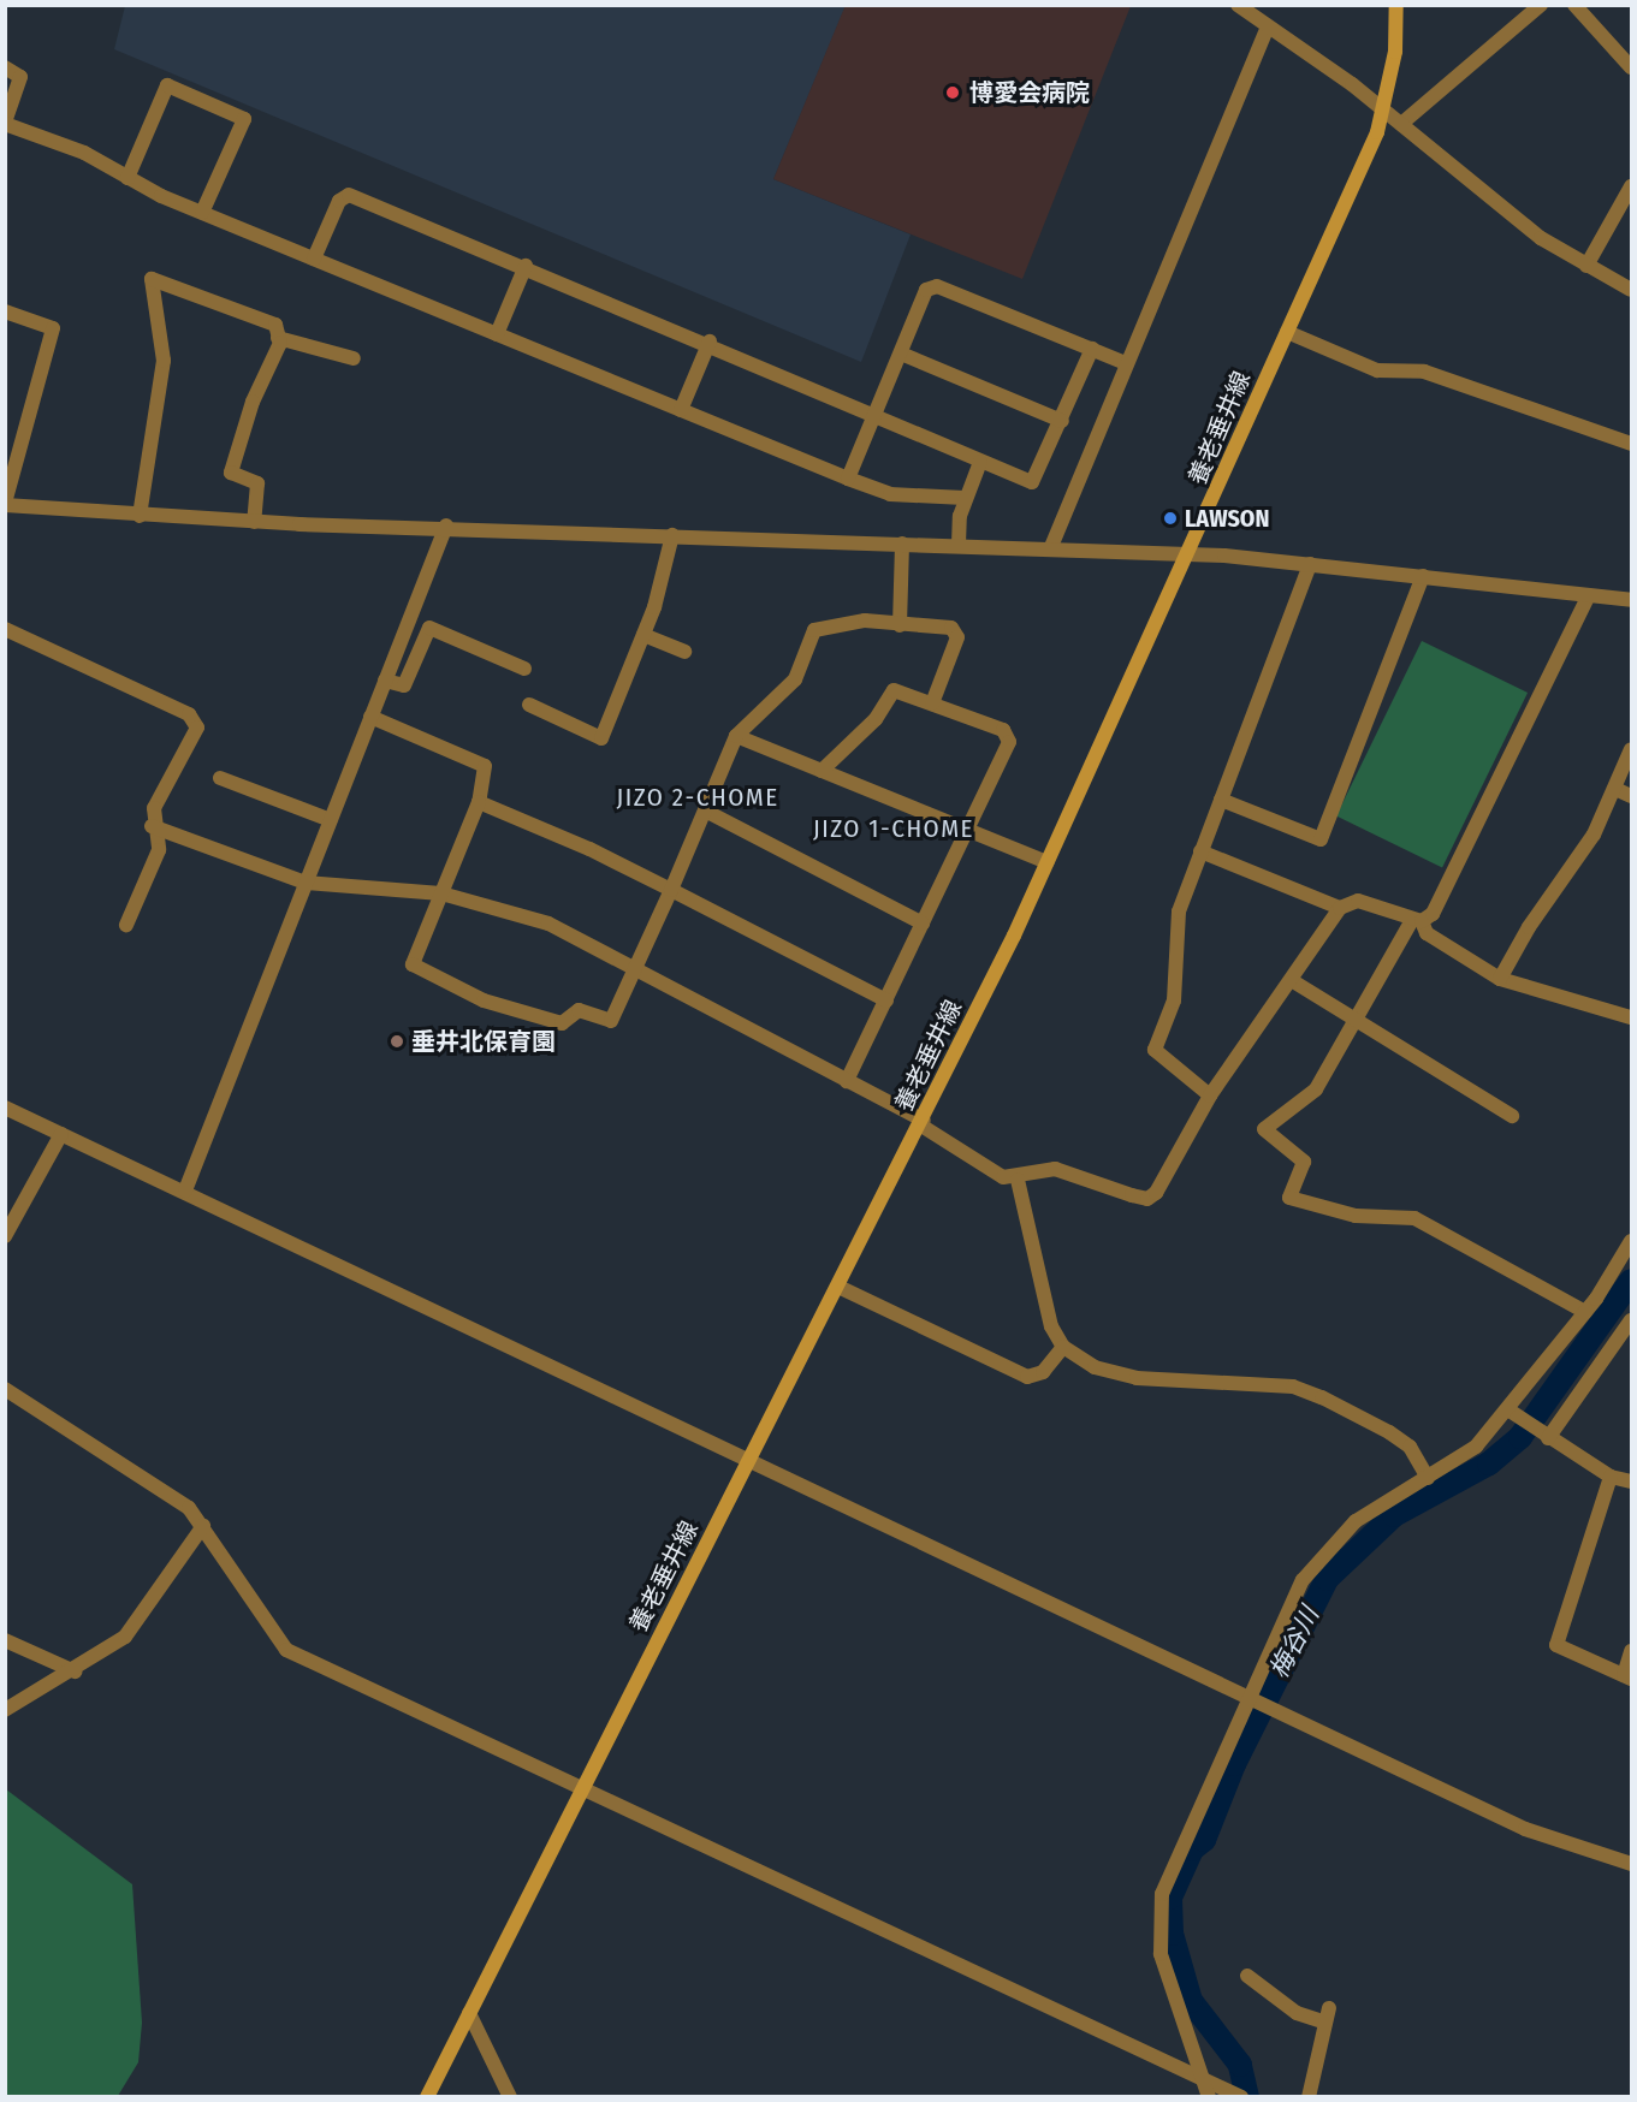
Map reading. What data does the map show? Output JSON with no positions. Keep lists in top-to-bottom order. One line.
{"streets":{"main road":["養老垂井線"]},"districts":["JIZO 2-CHOME","JIZO 1-CHOME"],"water":["梅谷川"],"places":["博愛会病院","LAWSON","垂井北保育園"]}
